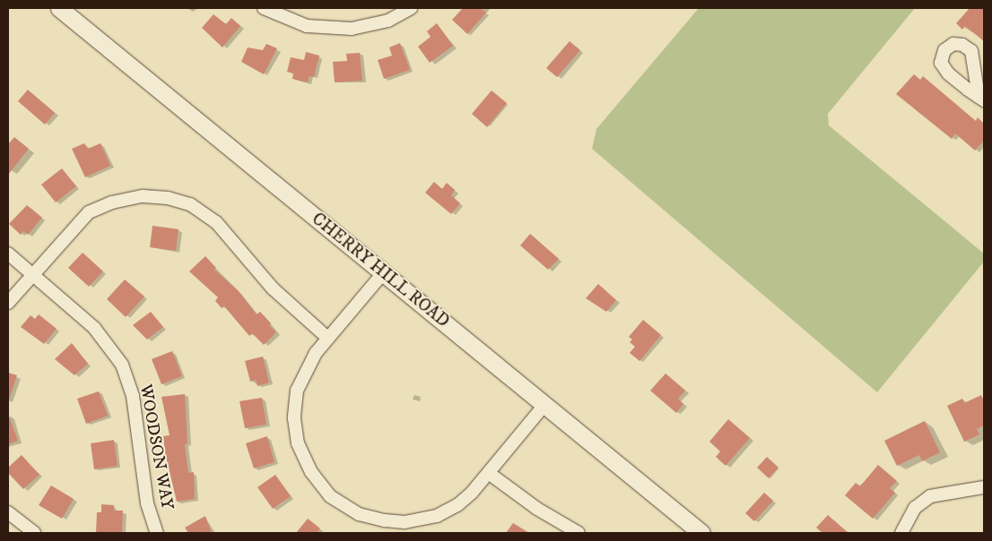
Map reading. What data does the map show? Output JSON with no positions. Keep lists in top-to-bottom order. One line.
{"streets":{"main road":["CHERRY HILL ROAD"],"street":["WOODSON WAY"]}}
